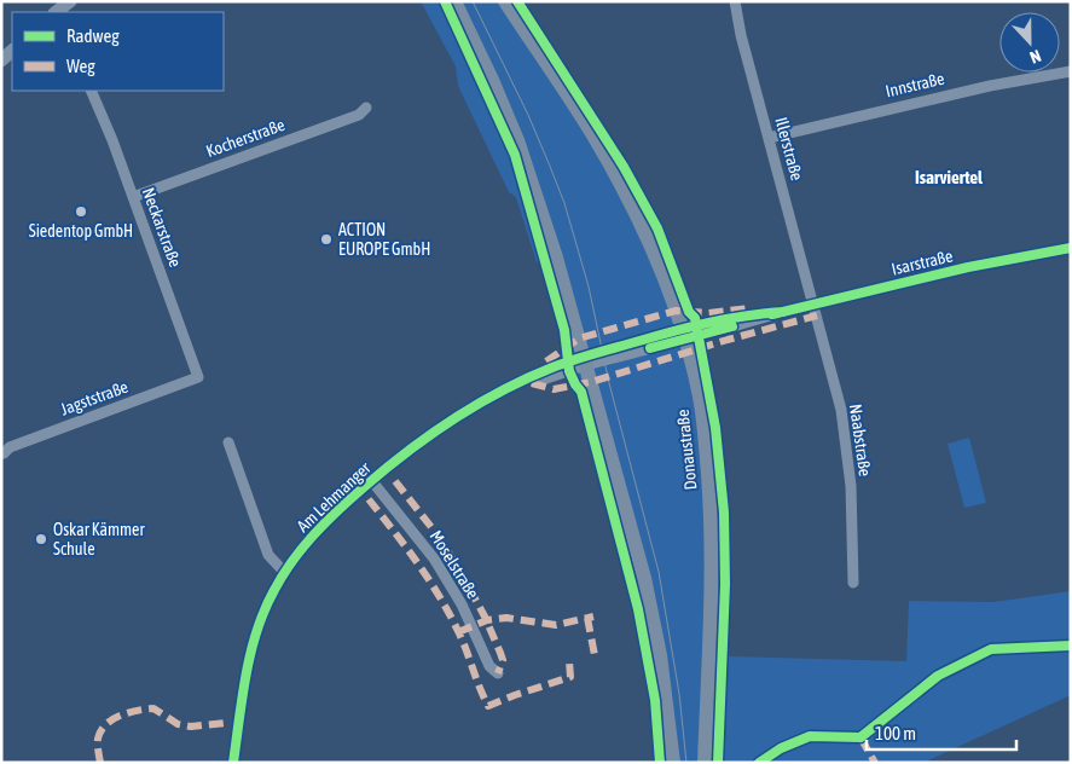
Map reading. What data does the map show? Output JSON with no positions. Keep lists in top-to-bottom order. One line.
{"streets":{"main road":["Donaustraße"],"street":["Innstraße","Kocherstraße","Illerstraße","Neckarstraße","Isarstraße","Jagststraße","Naabstraße","Am Lehmanger","Moselstraße"]},"crossings":[["Innstraße","Illerstraße"],["Kocherstraße","Neckarstraße"],["Illerstraße","Isarstraße"],["Illerstraße","Naabstraße"],["Neckarstraße","Jagststraße"],["Isarstraße","Naabstraße"],["Isarstraße","Donaustraße"],["Isarstraße","Am Lehmanger"],["Am Lehmanger","Moselstraße"]],"districts":["Isarviertel"],"places":["Siedentop GmbH","ACTION EUROPE GmbH","Oskar Kämmer Schule"],"legend":["Radweg","Weg"],"scale_bar":"100 m","north":"bottom"}
